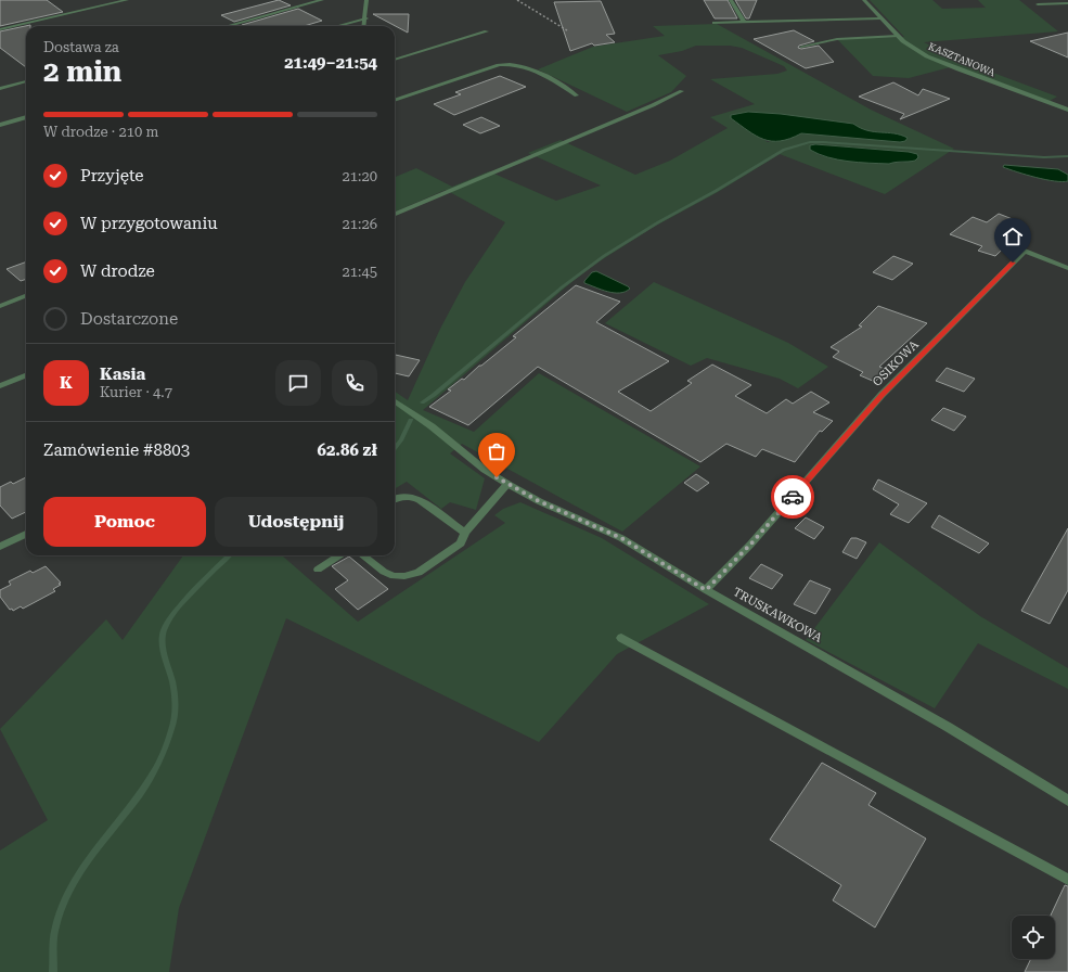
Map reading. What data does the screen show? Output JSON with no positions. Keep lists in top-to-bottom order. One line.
{"streets":{"street":["KASZTANOWA","OSIKOWA","TRUSKAWKOWA"]},"crossings":[["OSIKOWA","TRUSKAWKOWA"]],"page":{"heading":["2 min","Dostawa za","21:49–21:54"],"panel":["Kasia","Kurier · 4.7","Zamówienie #8803","62.86 zł"],"bar":"W drodze · 210 m","list":[["Przyjęte","21:20"],["W przygotowaniu","21:26"],["W drodze","21:45"],"Dostarczone"],"round":"K","buttons":["Pomoc","Udostępnij"]}}
